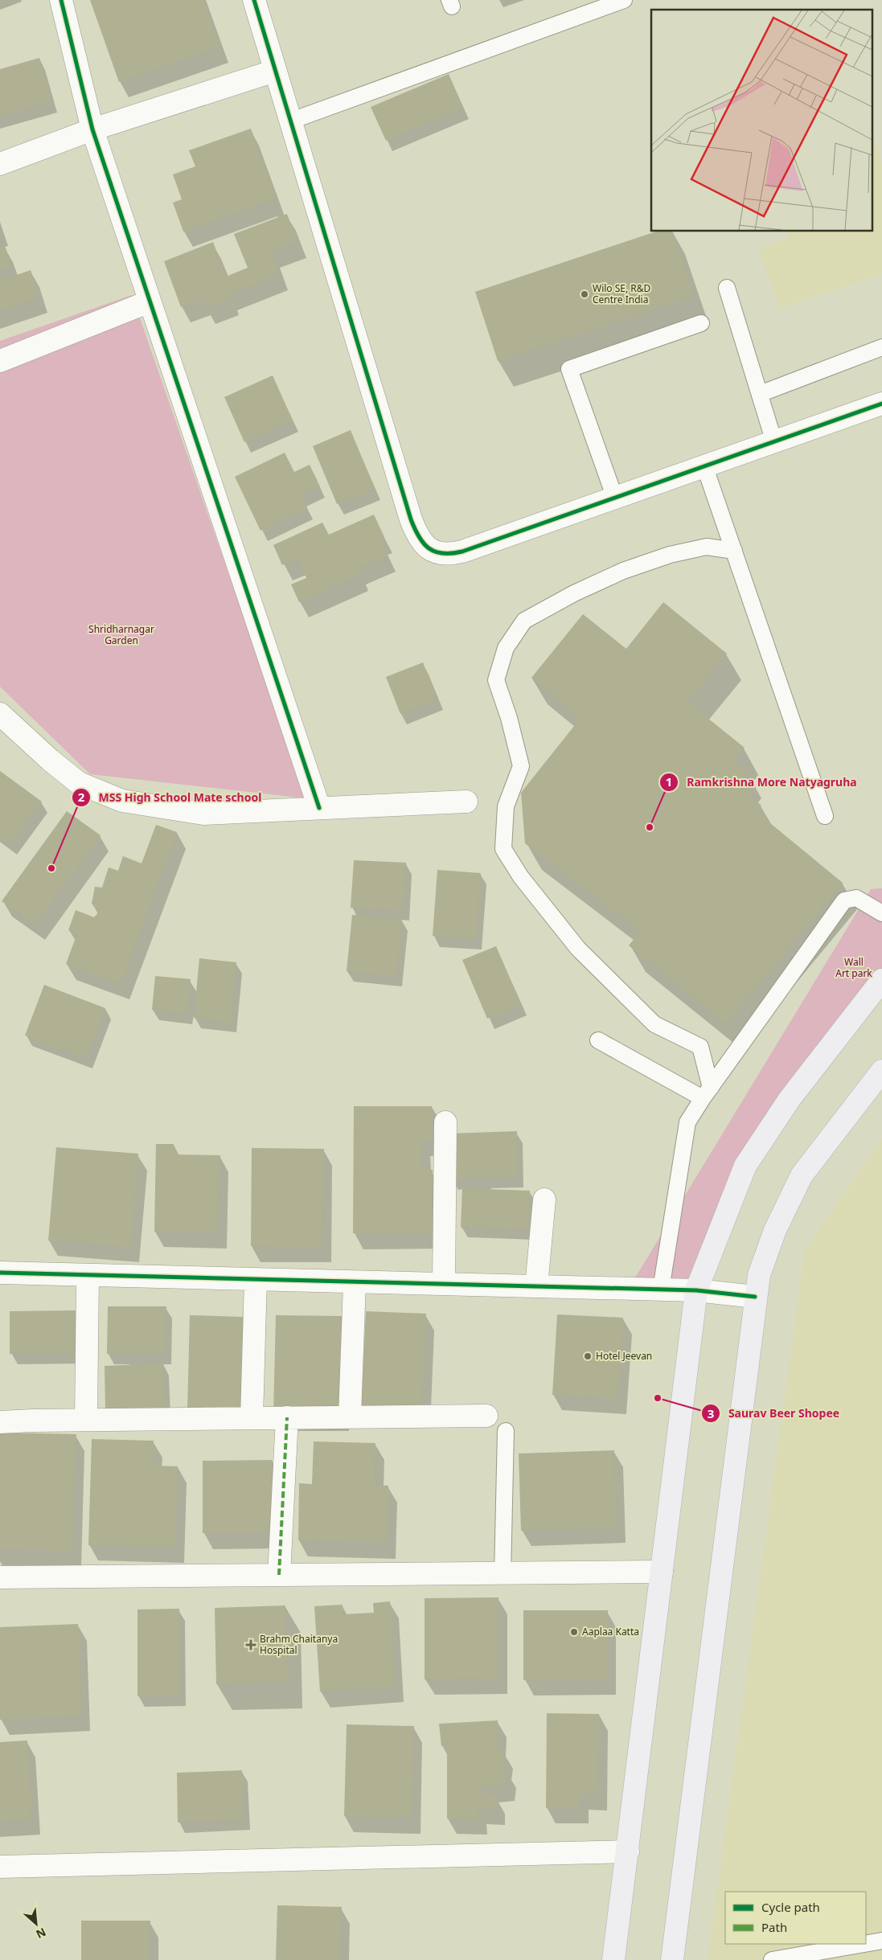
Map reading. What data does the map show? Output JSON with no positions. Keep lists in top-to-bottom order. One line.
{"parks":["Shridharnagar Garden","Wall Art park"],"places":{"other":["Wilo SE, R&D Centre India","Ramkrishna More Natyagruha","MSS High School Mate school","Hotel Jeevan","Saurav Beer Shopee","Aaplaa Katta"],"health":["Brahm Chaitanya Hospital"]},"legend":["Cycle path","Path"],"north":"bottom right"}
